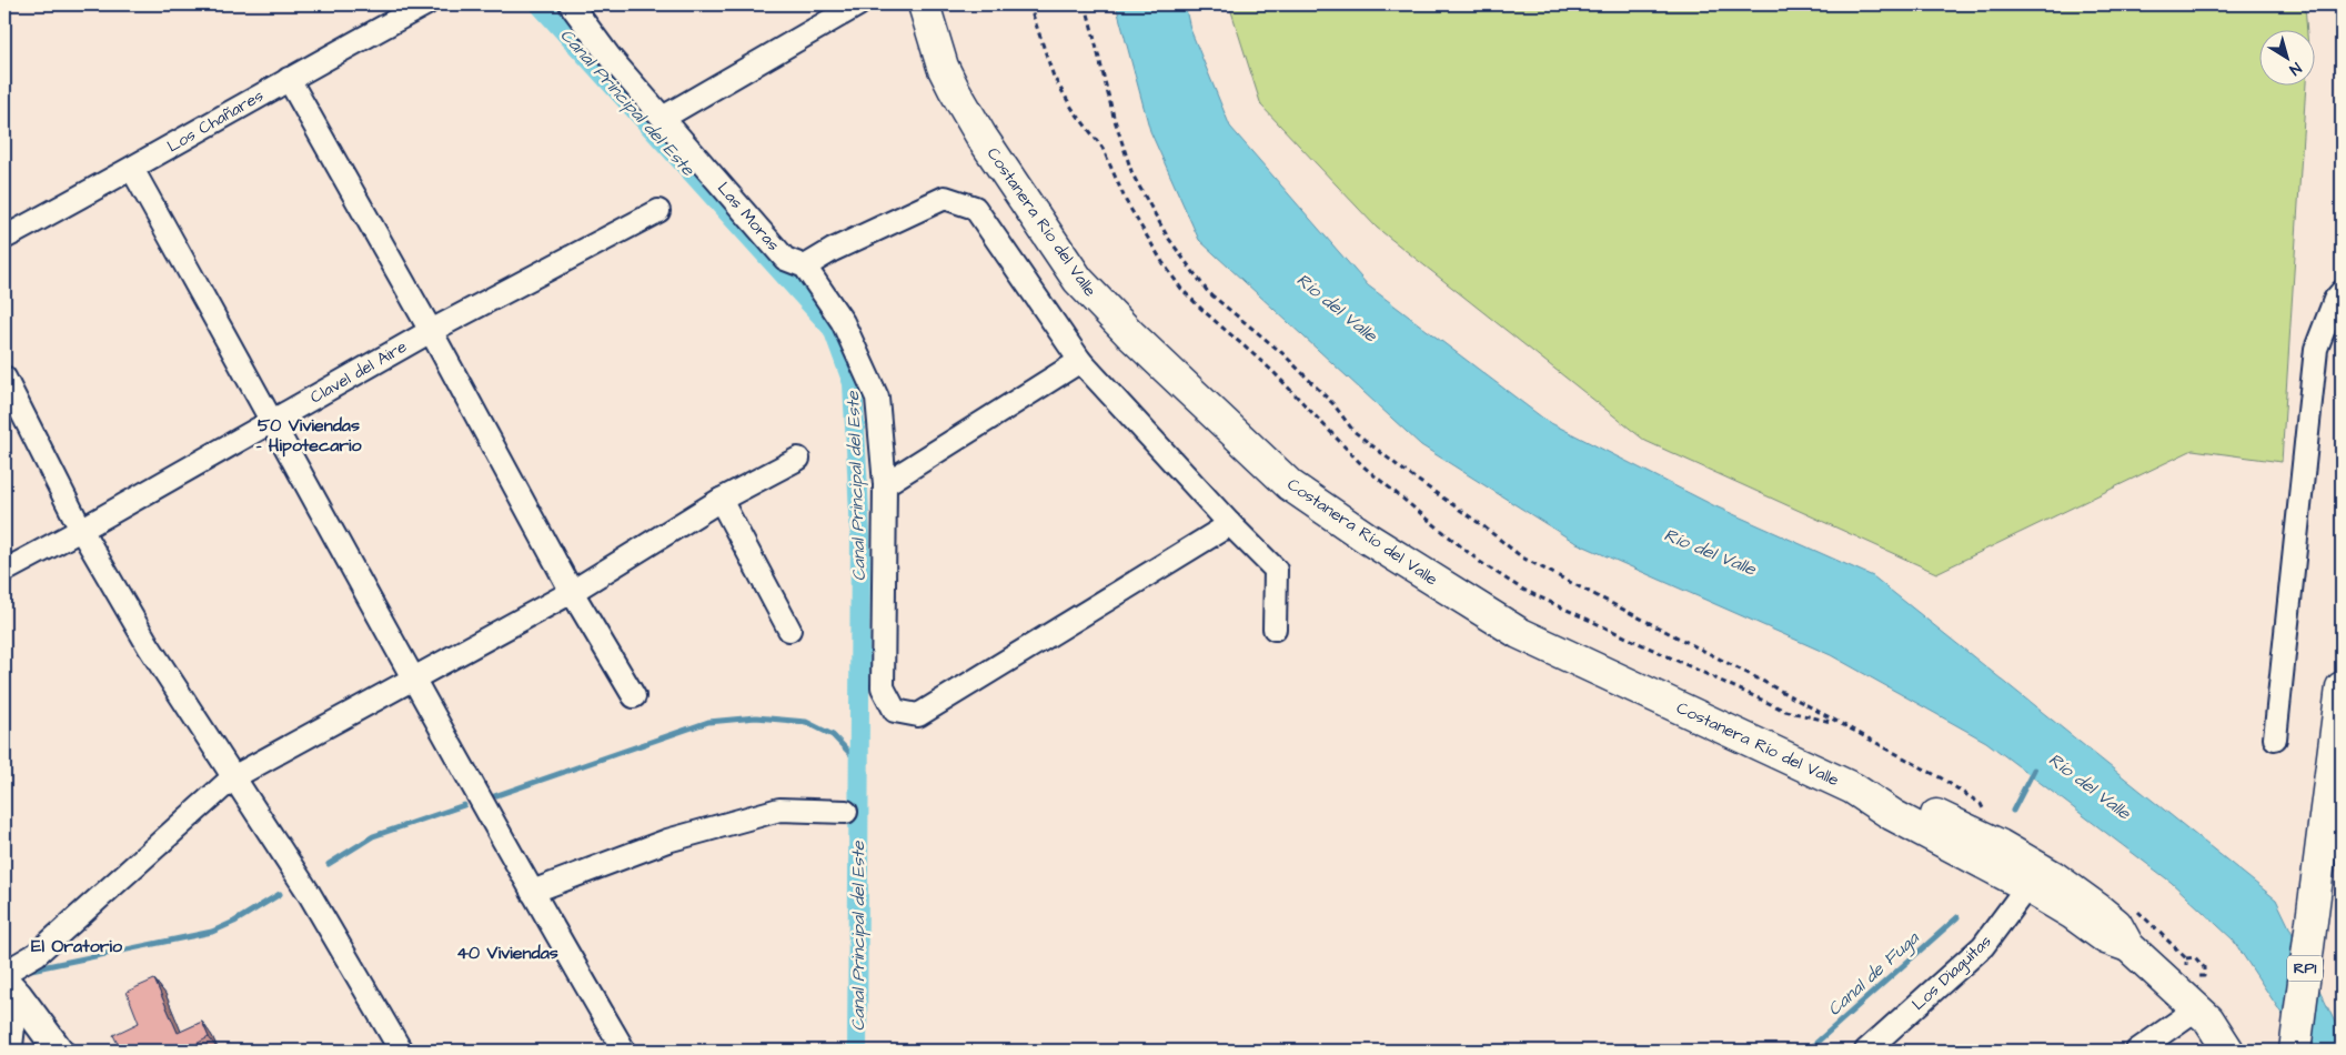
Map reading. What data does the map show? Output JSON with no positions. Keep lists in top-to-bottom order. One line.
{"streets":{"main road":["Costanera Río del Valle","RP1"],"street":["Los Chañares","Las Moras","Clavel del Aire","Los Diaguitas"]},"crossings":[["Costanera Río del Valle","Los Diaguitas"]],"districts":["50 Viviendas - Hipotecario","El Oratorio","40 Viviendas"],"water":["Canal Principal del Este","Río del Valle","Canal de Fuga"],"north":"bottom right"}
